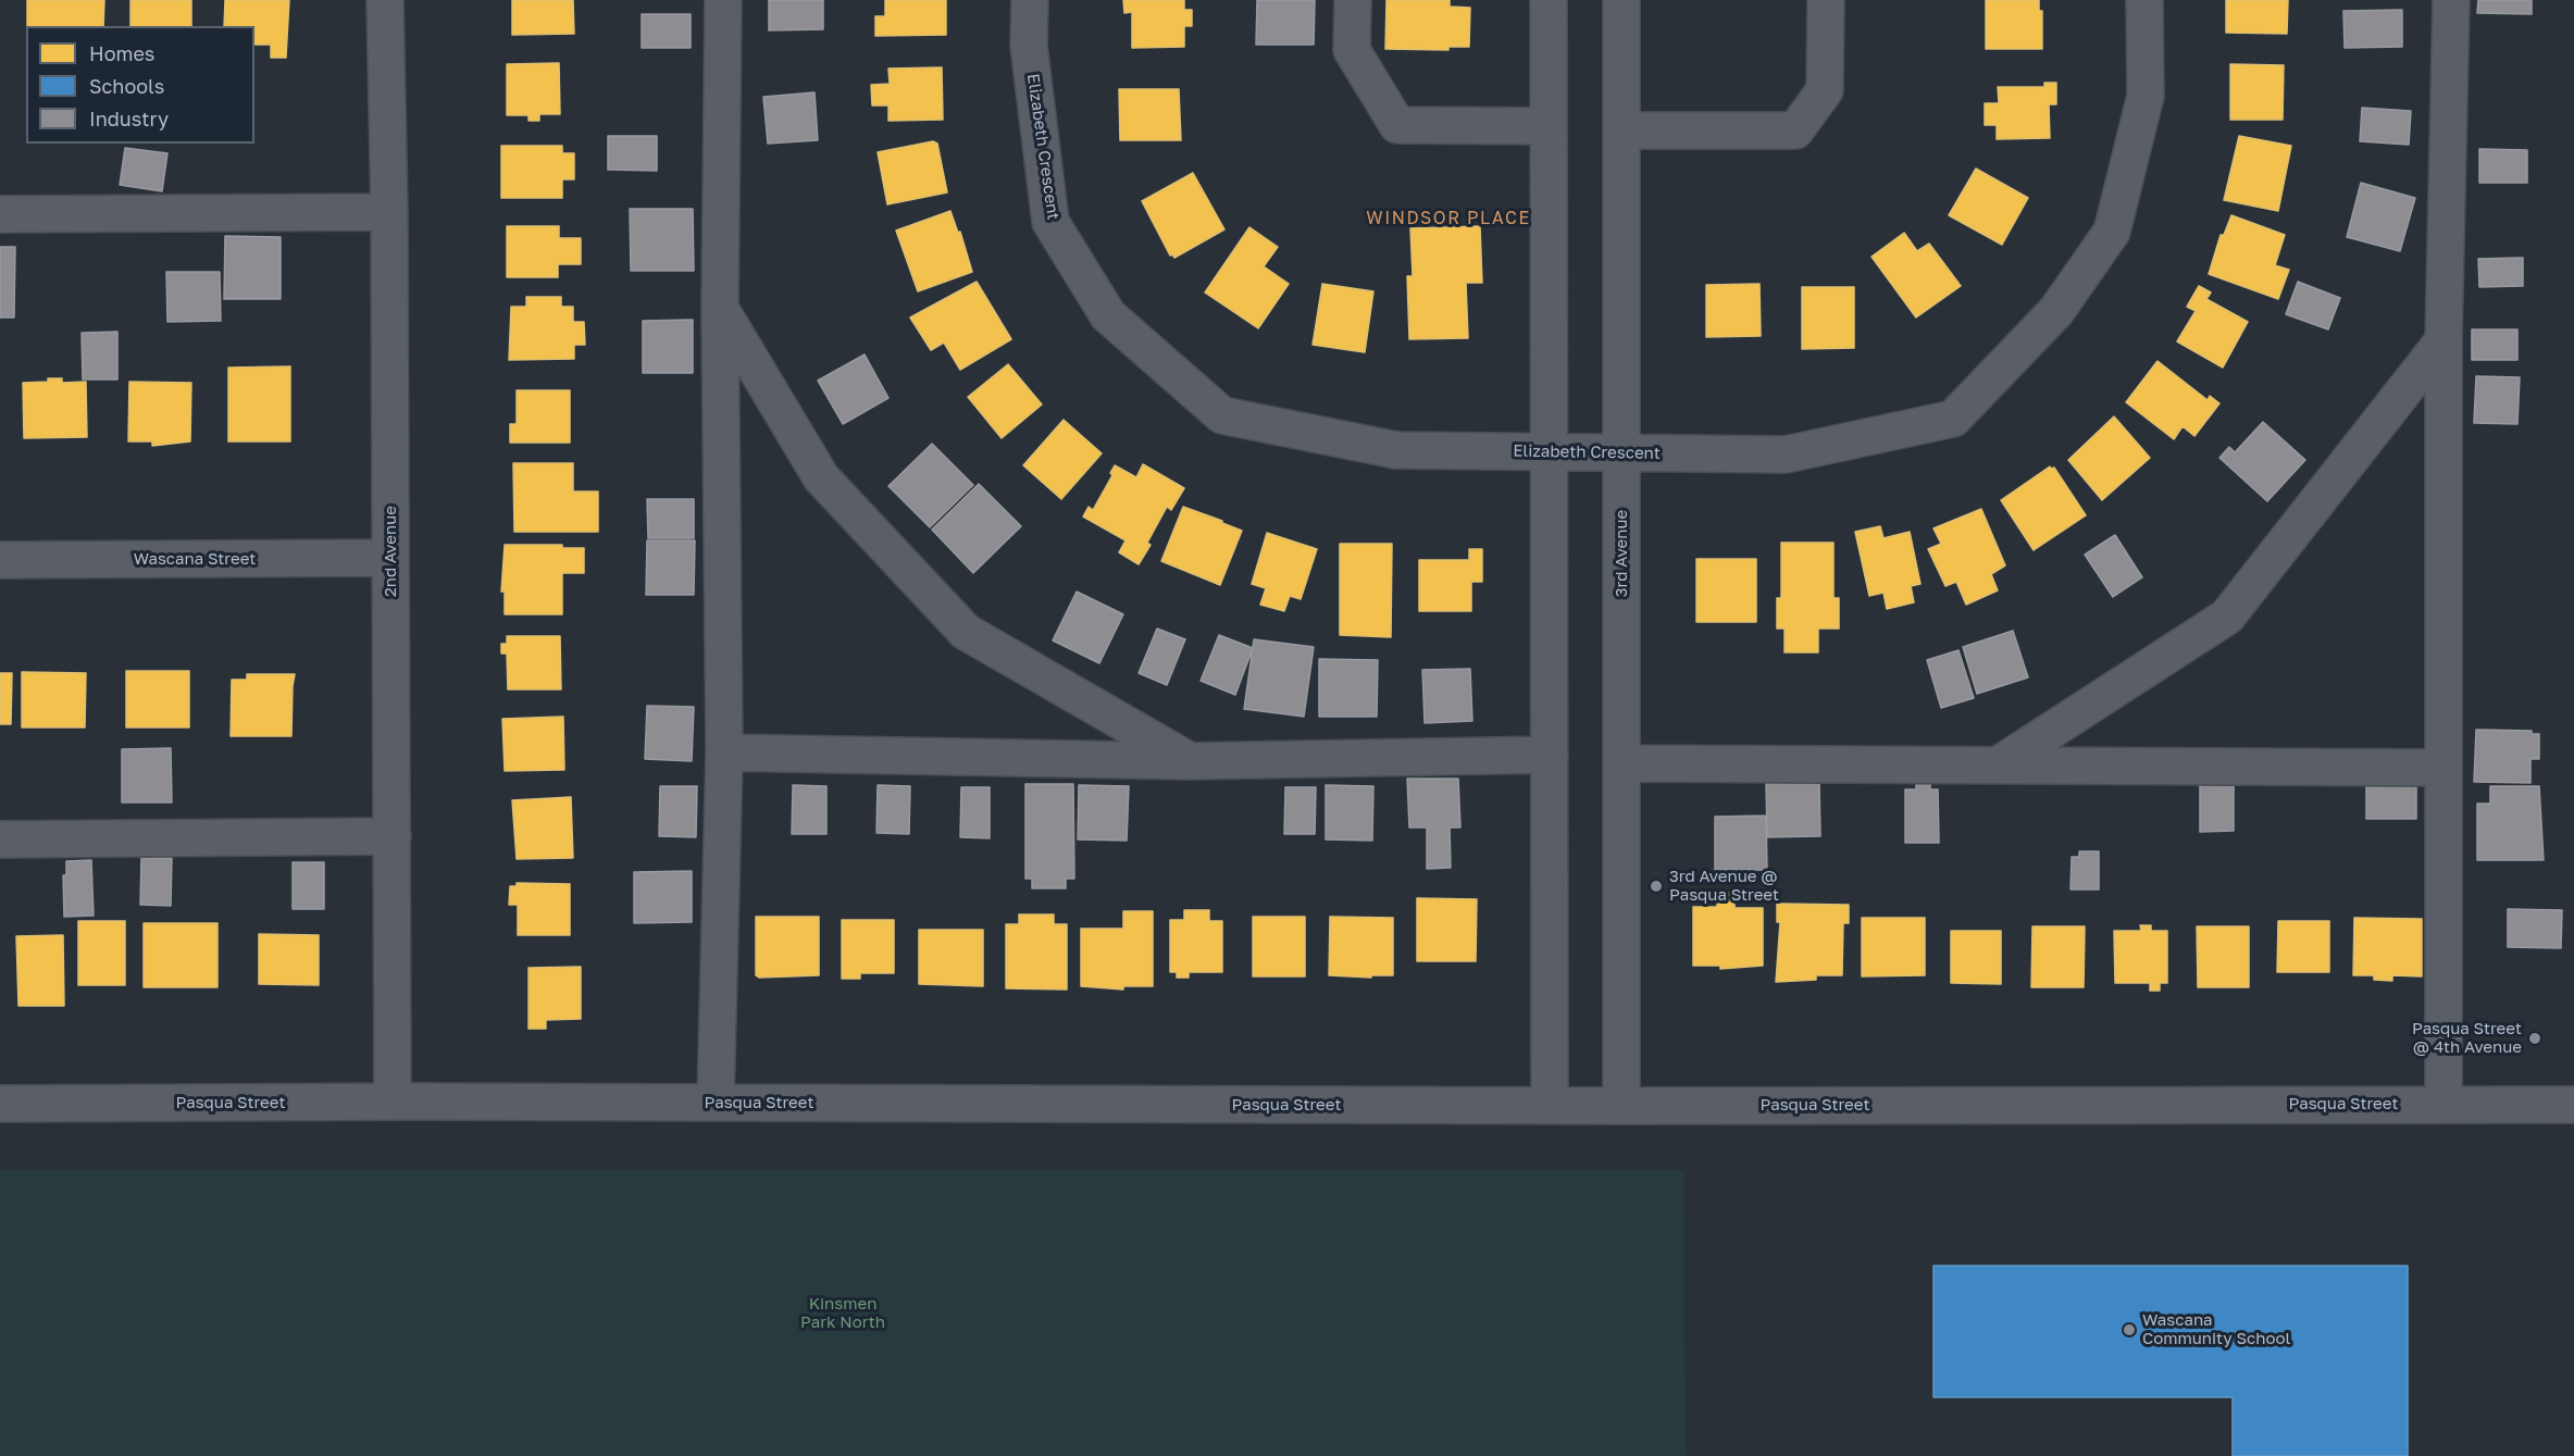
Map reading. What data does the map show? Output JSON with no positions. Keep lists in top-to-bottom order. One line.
{"streets":{"street":["Elizabeth Crescent","2nd Avenue","3rd Avenue","Wascana Street","Pasqua Street"]},"crossings":[["Elizabeth Crescent","3rd Avenue"],["2nd Avenue","Wascana Street"],["2nd Avenue","Pasqua Street"],["3rd Avenue","Pasqua Street"]],"districts":["WINDSOR PLACE"],"parks":["Kinsmen Park North"],"places":["3rd Avenue @ Pasqua Street","Pasqua Street @ 4th Avenue","Wascana Community School"],"legend":["Homes","Schools","Industry"]}
